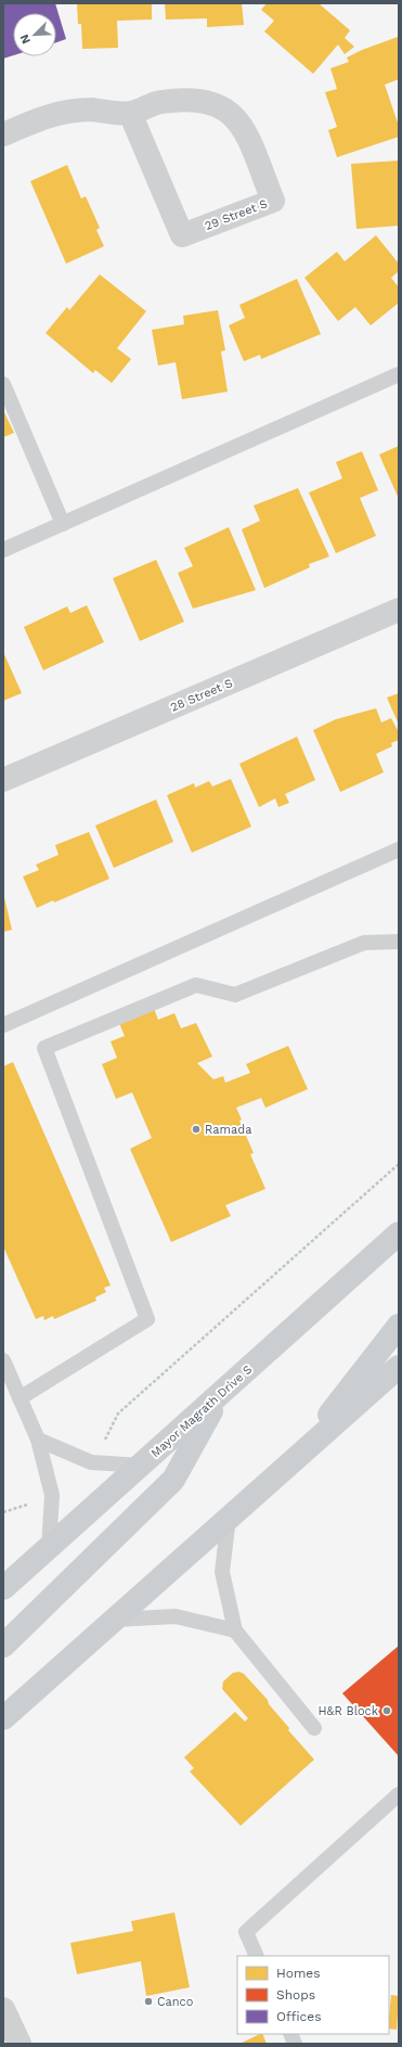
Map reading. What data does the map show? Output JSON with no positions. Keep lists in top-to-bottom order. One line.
{"streets":{"main road":["Mayor Magrath Drive S"],"street":["29 Street S","28 Street S"]},"places":["Ramada","H&R Block","Canco"],"legend":["Homes","Shops","Offices"],"north":"bottom left"}
